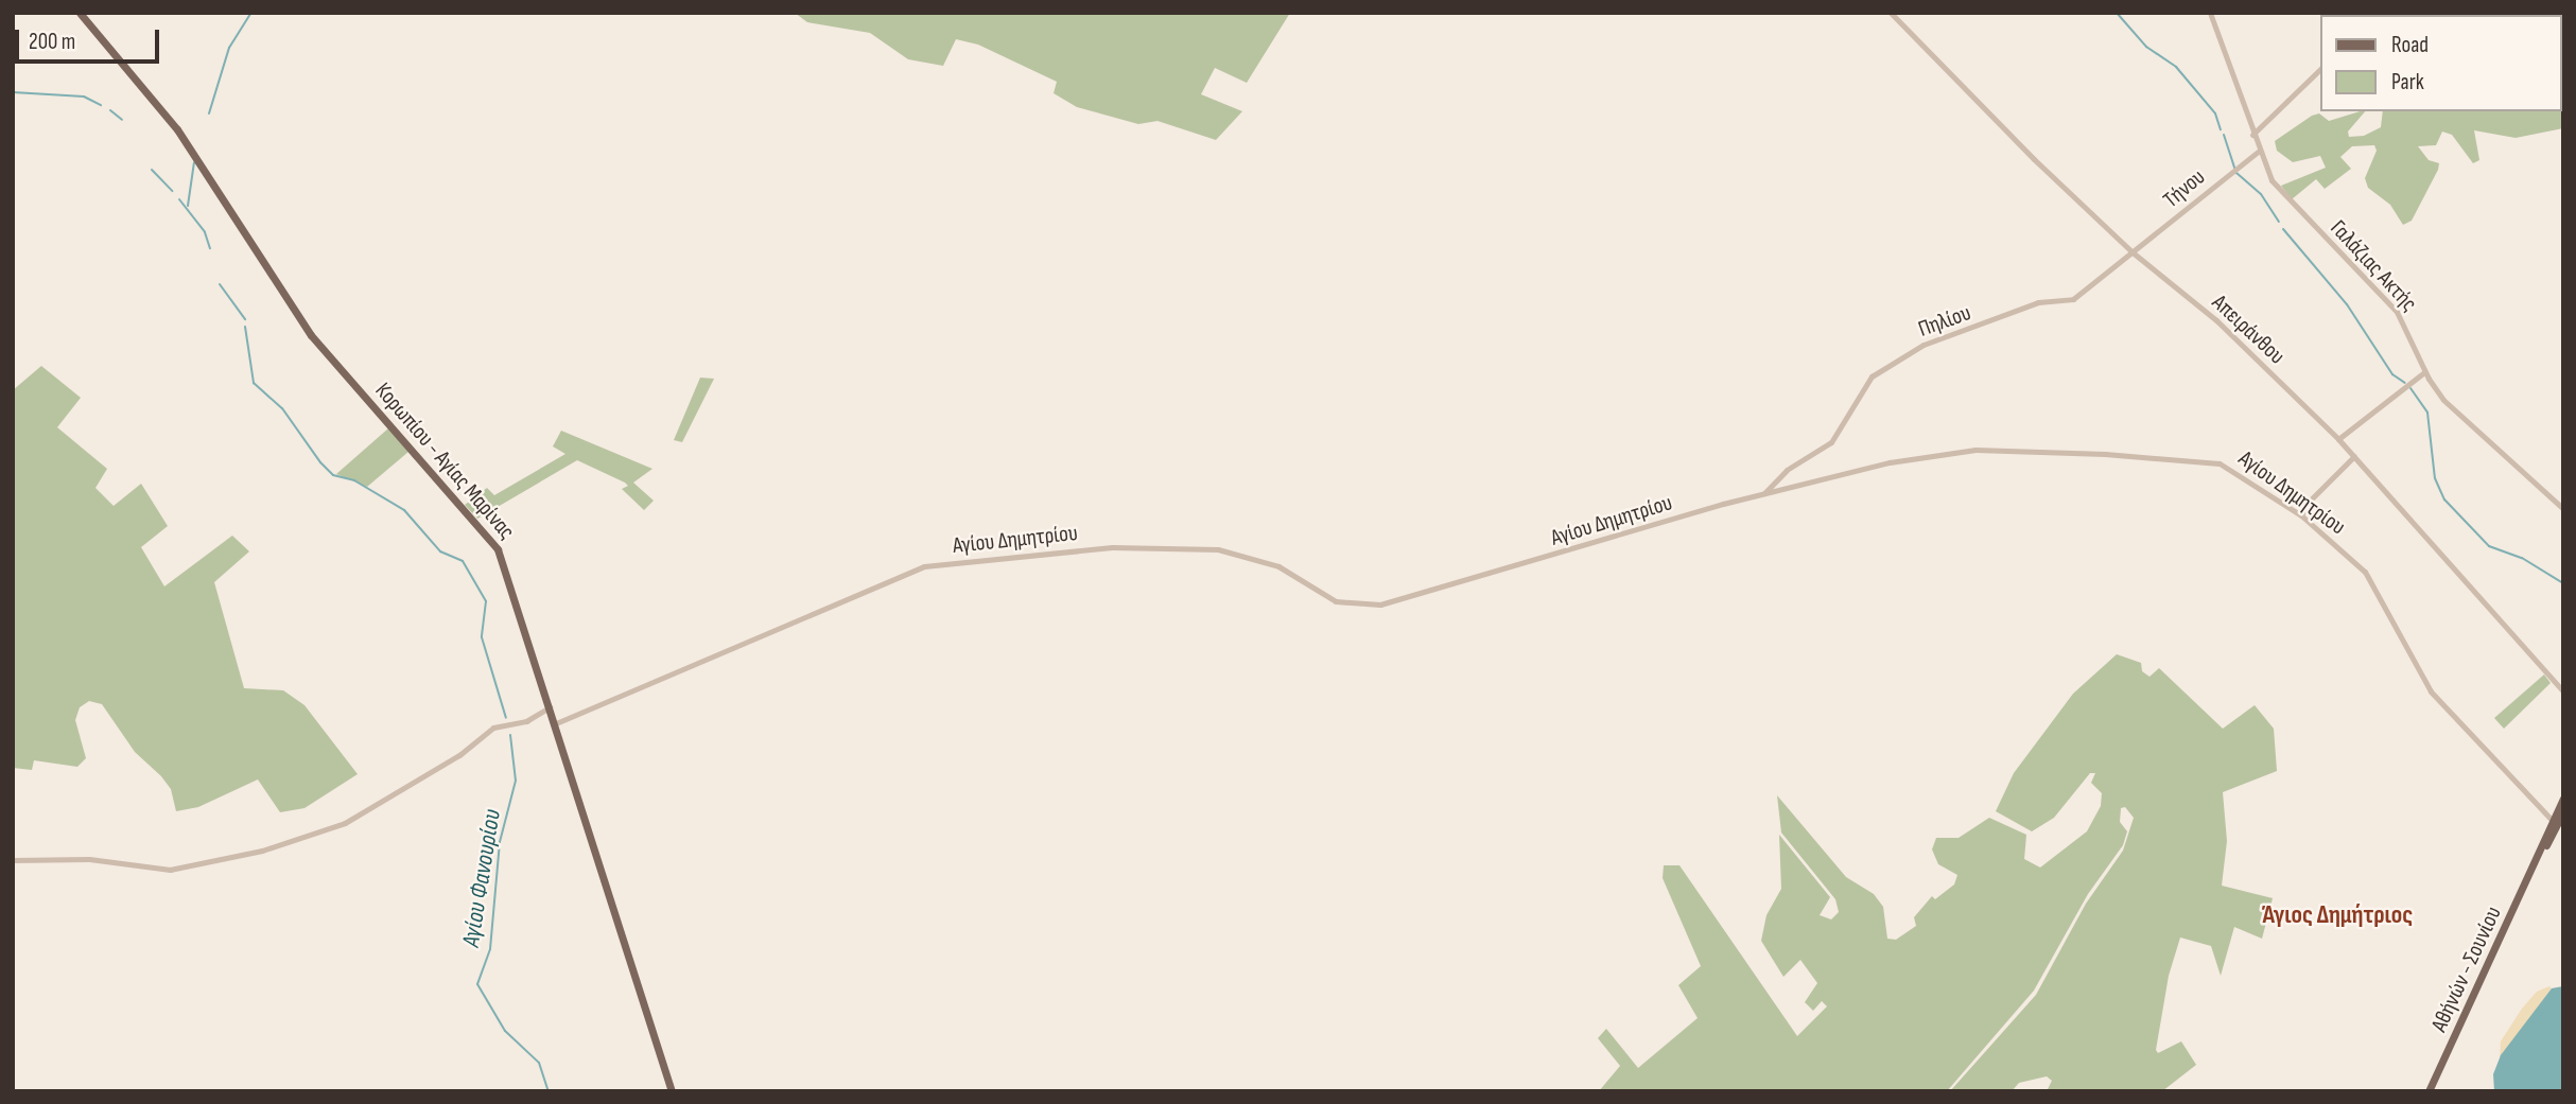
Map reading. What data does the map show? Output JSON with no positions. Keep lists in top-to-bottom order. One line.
{"streets":{"main road":["Κορωπίου - Αγίας Μαρίνας","Αθήνών - Σουνίου"],"street":["Τήνου","Γαλάζιας Ακτής","Πηλίου","Απειράνθου","Αγίου Δημητρίου"]},"crossings":[["Τήνου","Γαλάζιας Ακτής"],["Τήνου","Πηλίου"],["Τήνου","Απειράνθου"],["Πηλίου","Απειράνθου"],["Πηλίου","Αγίου Δημητρίου"],["Κορωπίου - Αγίας Μαρίνας","Αγίου Δημητρίου"],["Αγίου Δημητρίου","Αθήνών - Σουνίου"]],"districts":["Άγιος Δημήτριος"],"water":["Αγίου Φανουρίου"],"legend":["Road","Park"],"scale_bar":"200 m"}
